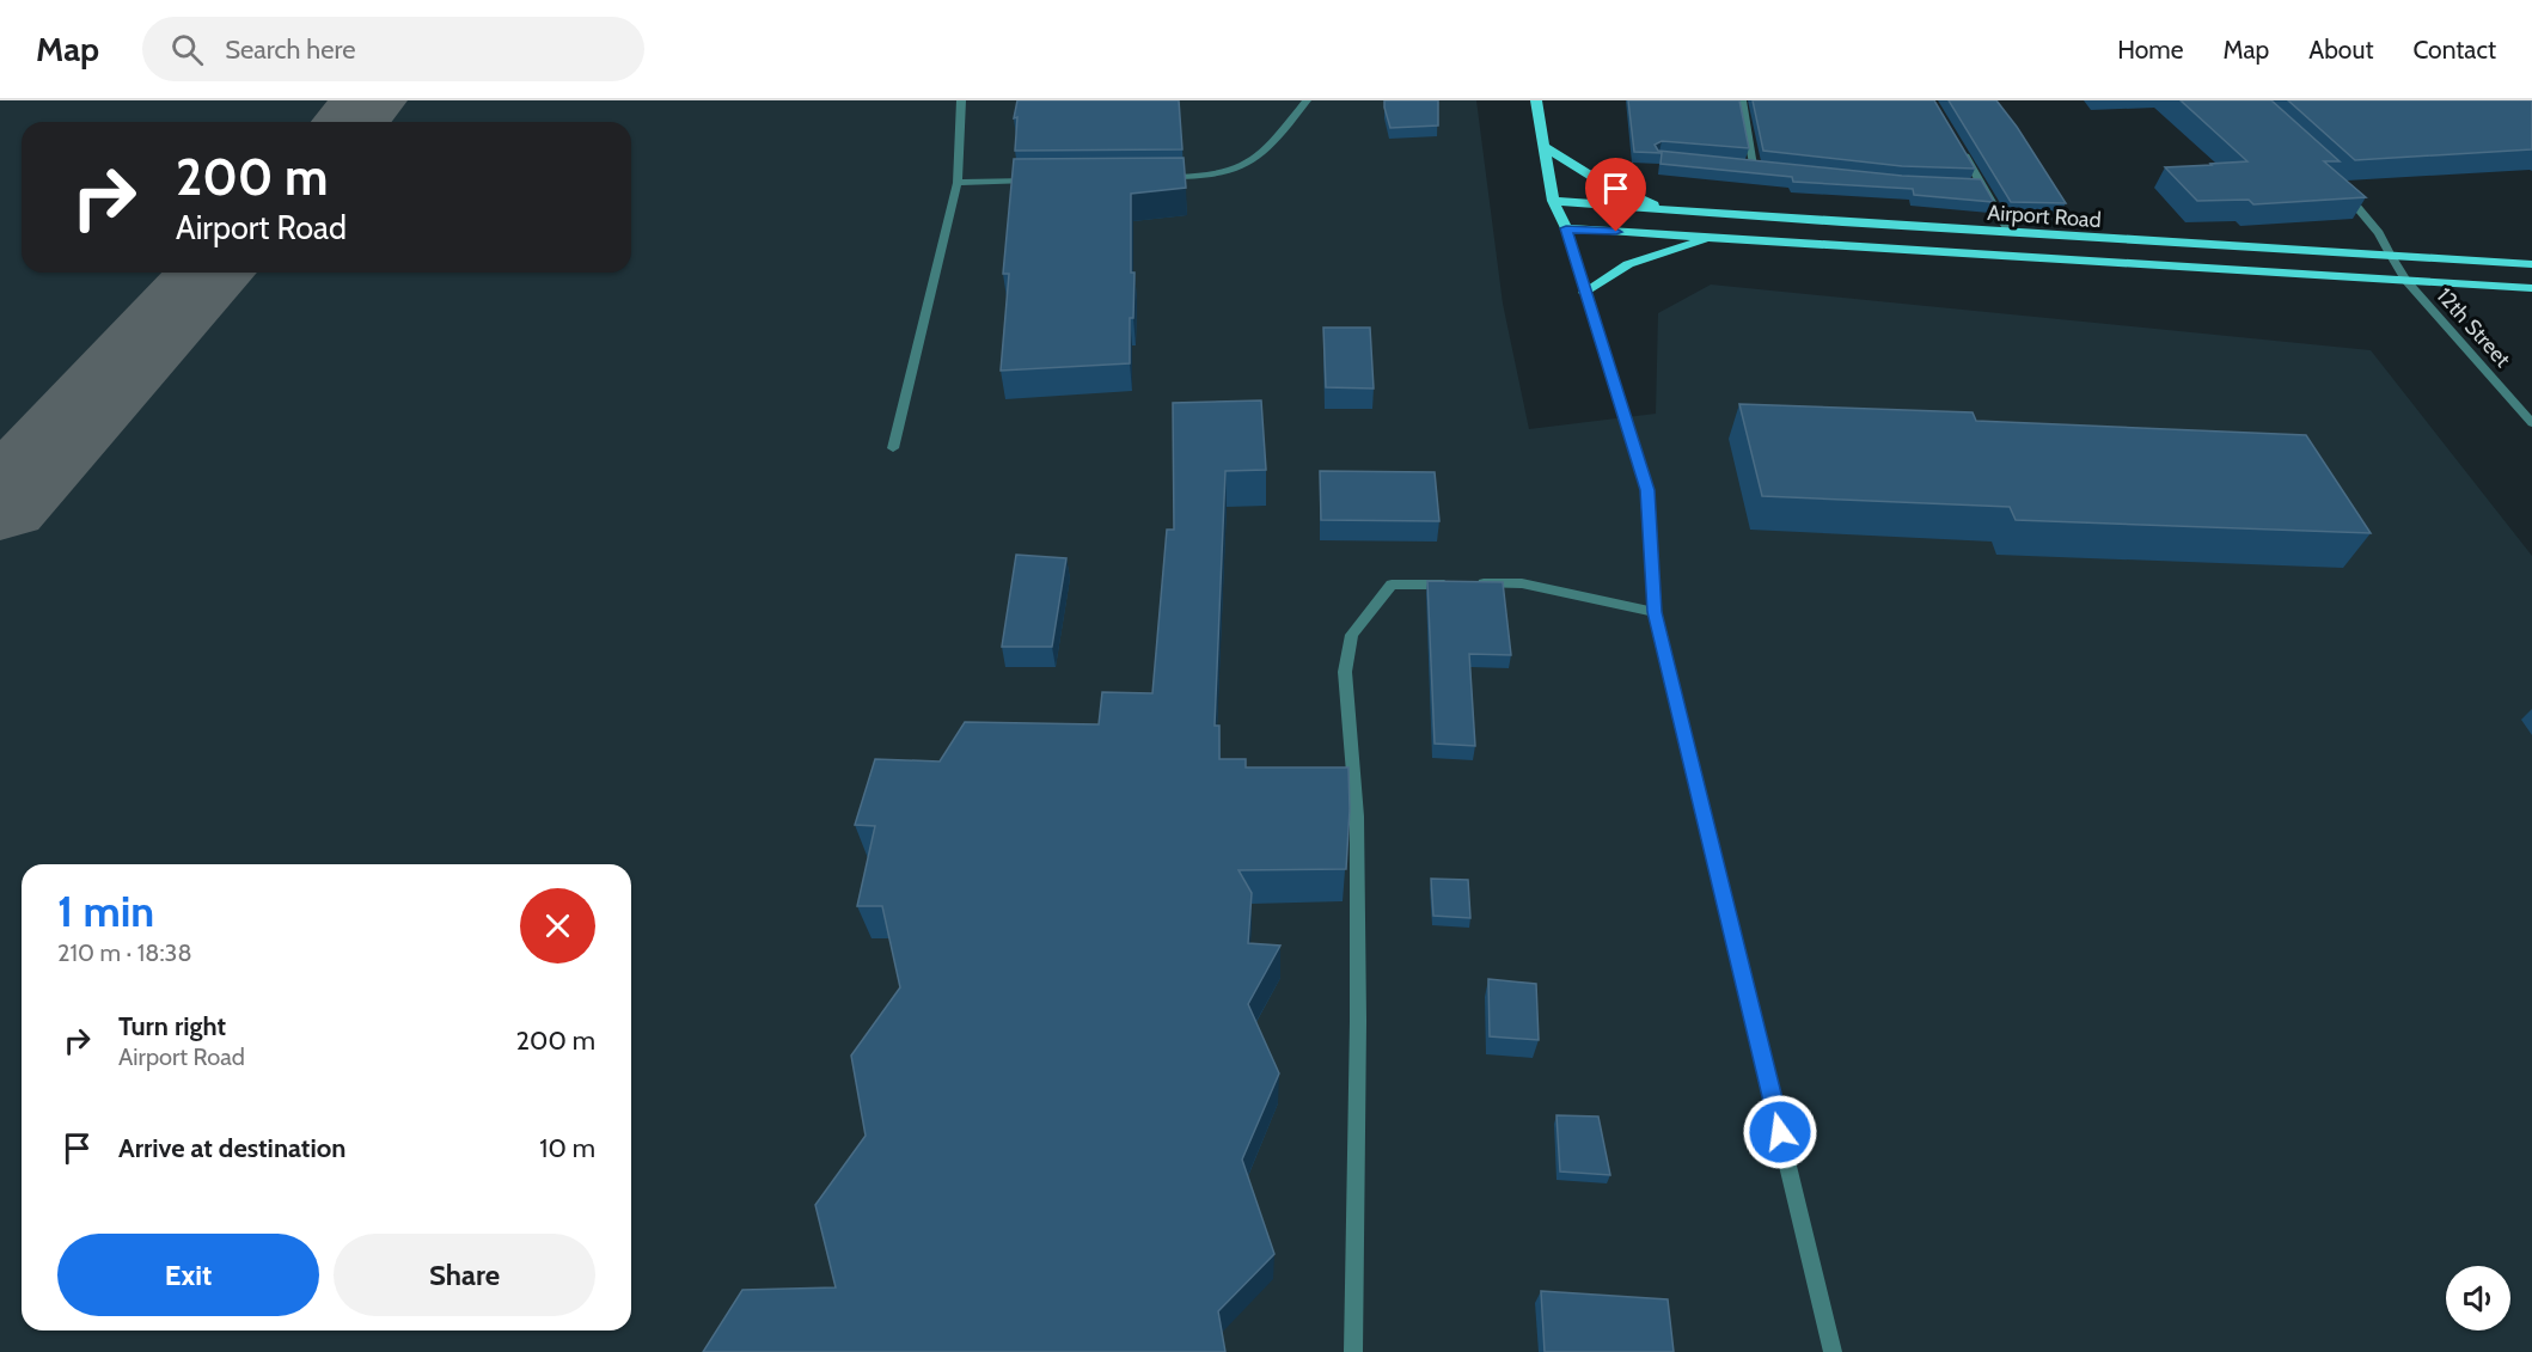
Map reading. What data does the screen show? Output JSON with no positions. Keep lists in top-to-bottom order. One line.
{"streets":{"main road":["Airport Road"],"street":["12th Street"]},"crossings":[["Airport Road","12th Street"]],"page":{"header":"Map","search":"Search here","nav":["Home","Map","About","Contact"],"turn":["200 m","Airport Road"],"heading":["1 min","210 m · 18:38"],"list":[{"name":"Turn right","note":"Airport Road","value":"200 m"},{"name":"Arrive at destination","value":"10 m"}],"buttons":["Exit","Share"]}}
